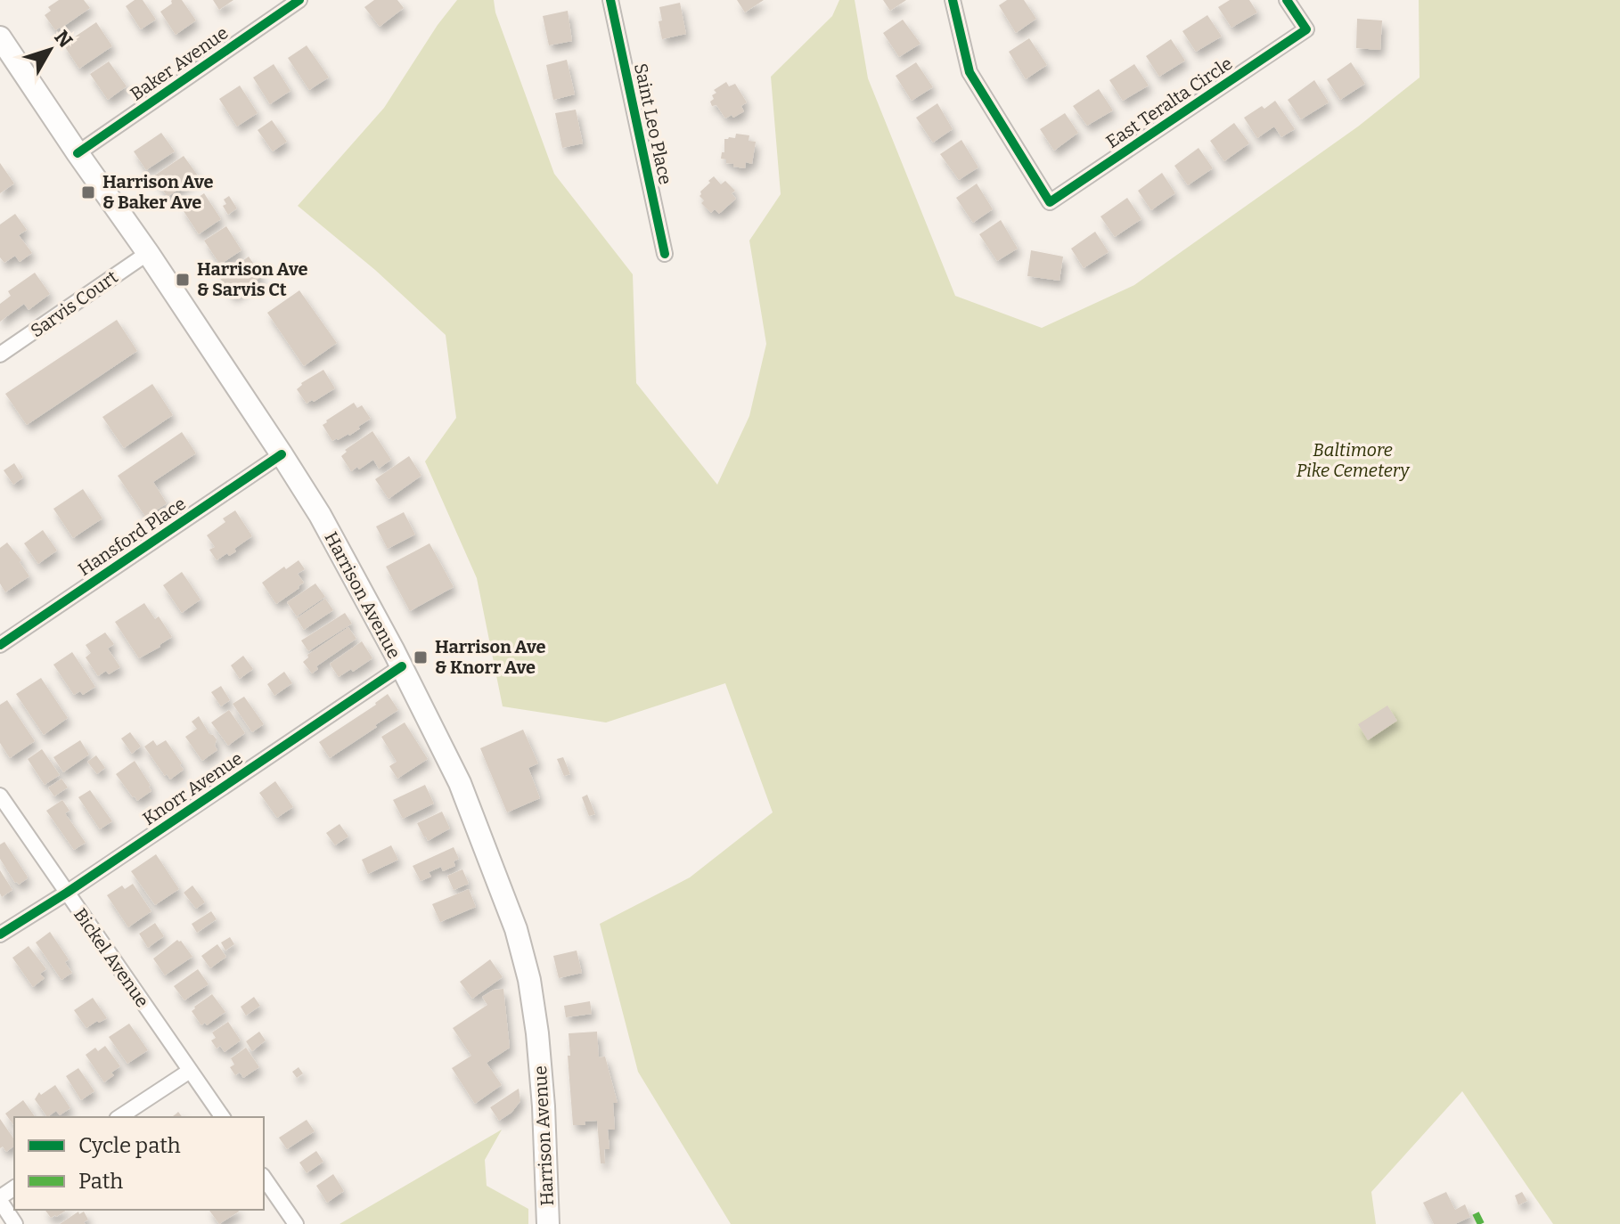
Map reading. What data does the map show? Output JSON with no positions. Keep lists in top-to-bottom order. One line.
{"streets":{"main road":["Harrison Avenue"],"street":["Baker Avenue","East Teralta Circle","Saint Leo Place","Sarvis Court","Hansford Place","Knorr Avenue","Bickel Avenue"]},"crossings":[["Baker Avenue","Harrison Avenue"],["Sarvis Court","Harrison Avenue"],["Hansford Place","Harrison Avenue"],["Harrison Avenue","Knorr Avenue"],["Knorr Avenue","Bickel Avenue"]],"parks":["Baltimore Pike Cemetery"],"places":{"transit":["Harrison Ave & Baker Ave","Harrison Ave & Sarvis Ct","Harrison Ave & Knorr Ave"]},"legend":["Cycle path","Path"],"north":"top right"}
